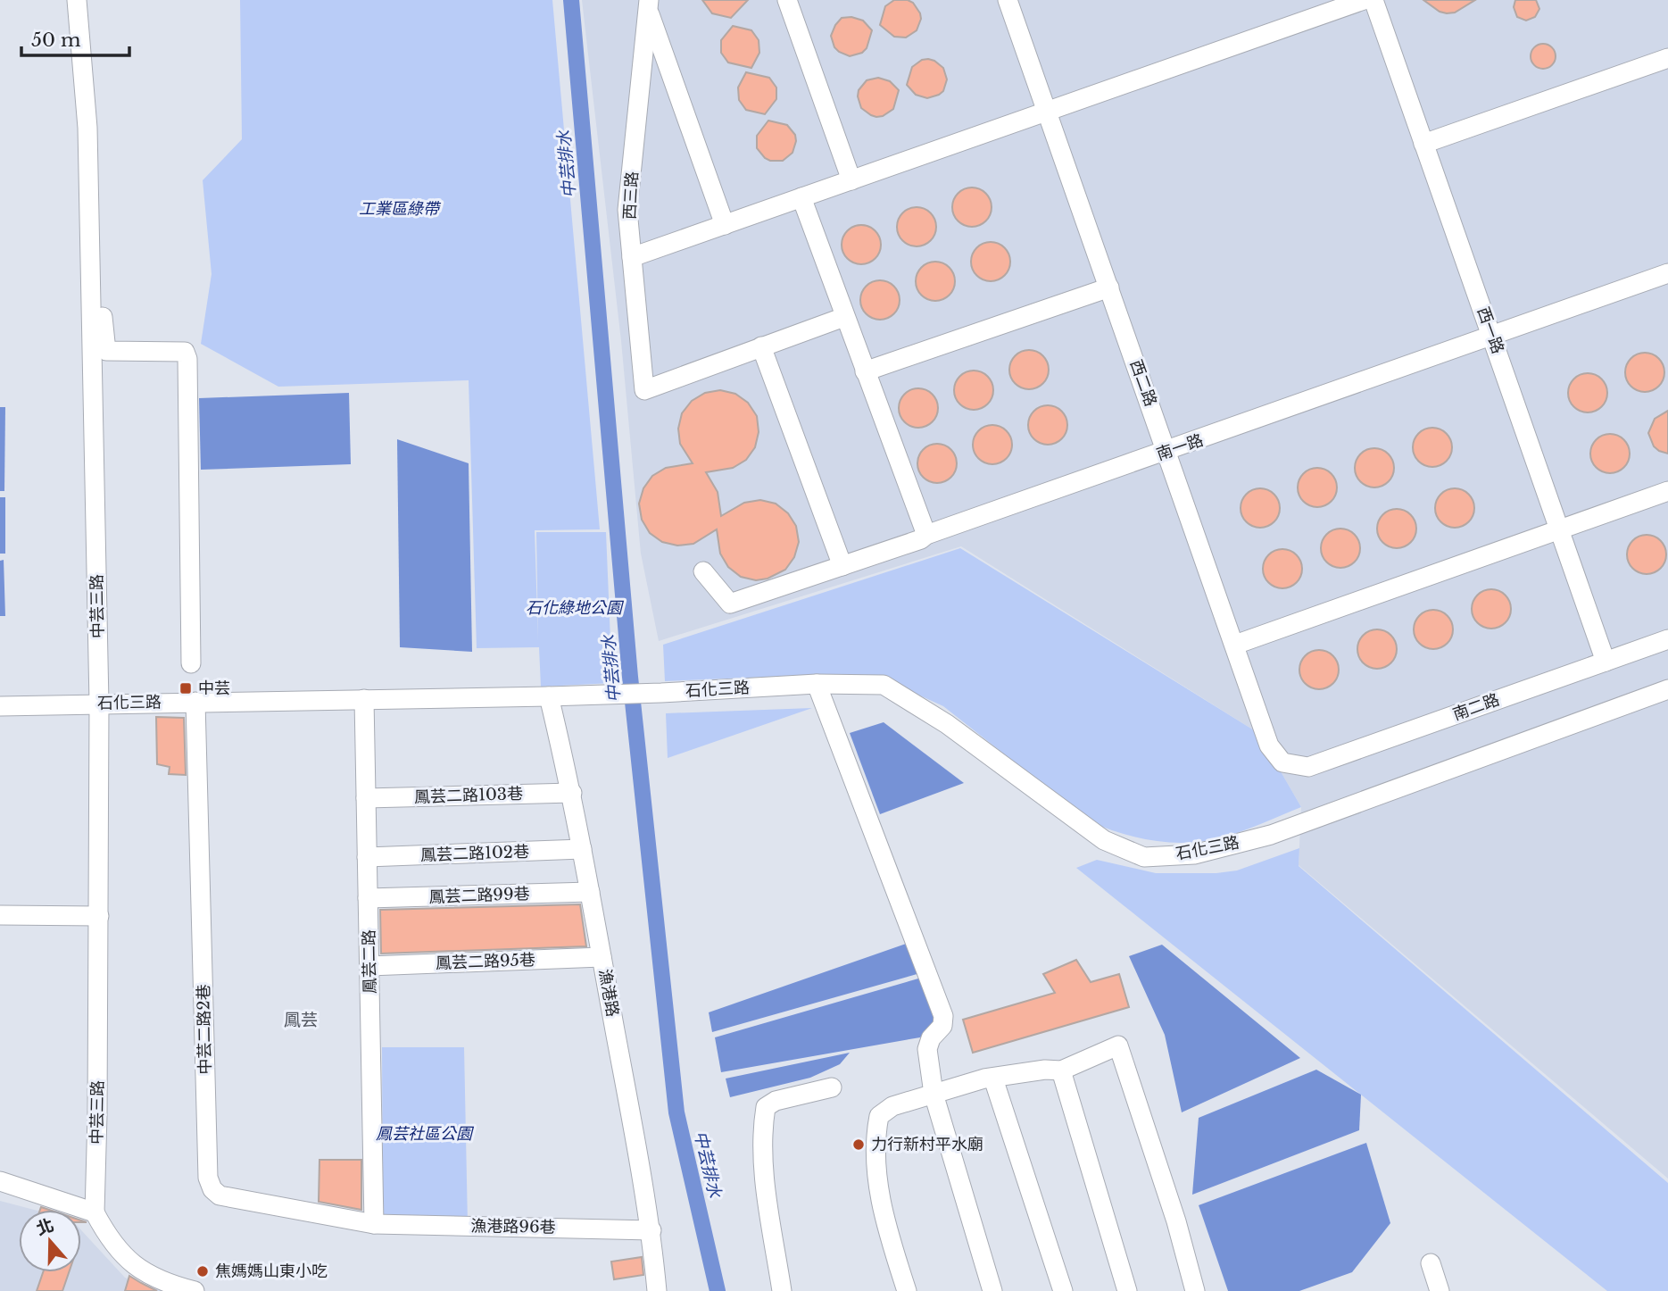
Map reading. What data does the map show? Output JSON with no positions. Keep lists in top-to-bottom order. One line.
{"streets":{"street":["西三路","西一路","西二路","南一路","中芸三路","石化三路","南二路","鳳芸二路103巷","鳳芸二路102巷","鳳芸二路99巷","鳳芸二路","鳳芸二路95巷","漁港路","中芸二路2巷","漁港路96巷"]},"crossings":[["西一路","南一路"],["西一路","南二路"],["西二路","南一路"],["西二路","南二路"],["中芸三路","石化三路"],["石化三路","鳳芸二路"],["石化三路","漁港路"],["石化三路","中芸二路2巷"],["鳳芸二路103巷","鳳芸二路"],["鳳芸二路103巷","漁港路"],["鳳芸二路102巷","鳳芸二路"],["鳳芸二路102巷","漁港路"],["鳳芸二路99巷","鳳芸二路"],["鳳芸二路99巷","漁港路"],["鳳芸二路","鳳芸二路95巷"],["鳳芸二路","中芸二路2巷"],["鳳芸二路","漁港路96巷"],["鳳芸二路95巷","漁港路"],["漁港路","漁港路96巷"],["中芸二路2巷","漁港路96巷"]],"districts":["鳳芸"],"water":["中芸排水"],"parks":["工業區綠帶","石化綠地公園","鳳芸社區公園"],"places":{"transit":["中芸"],"other":["力行新村平水廟","焦媽媽山東小吃"]},"scale_bar":"50 m","north":"top"}
